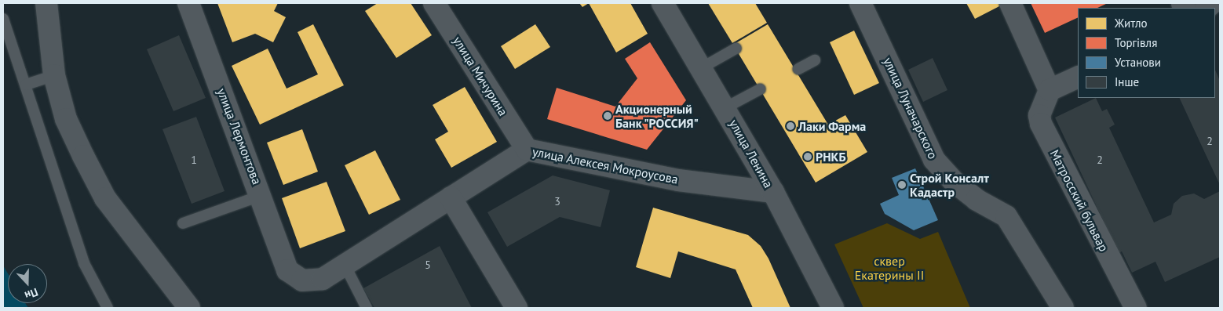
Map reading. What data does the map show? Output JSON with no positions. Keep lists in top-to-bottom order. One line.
{"streets":{"street":["улица Мичурина","улица Луначарского","улица Лермонтова","улица Ленина","улица Алексея Мокроусова","Матросский бульвар"]},"crossings":[["улица Мичурина","улица Алексея Мокроусова"],["улица Лермонтова","улица Алексея Мокроусова"],["улица Ленина","улица Алексея Мокроусова"]],"parks":["cквер Екатерины II"],"places":["Акционерный Банк \"РОССИЯ\"","Лаки Фарма","РНКБ","Строй Консалт Кадастр"],"house_numbers":["2","1","2","3","5"],"legend":["Житло","Торгівля","Установи","Інше"],"north":"bottom"}
